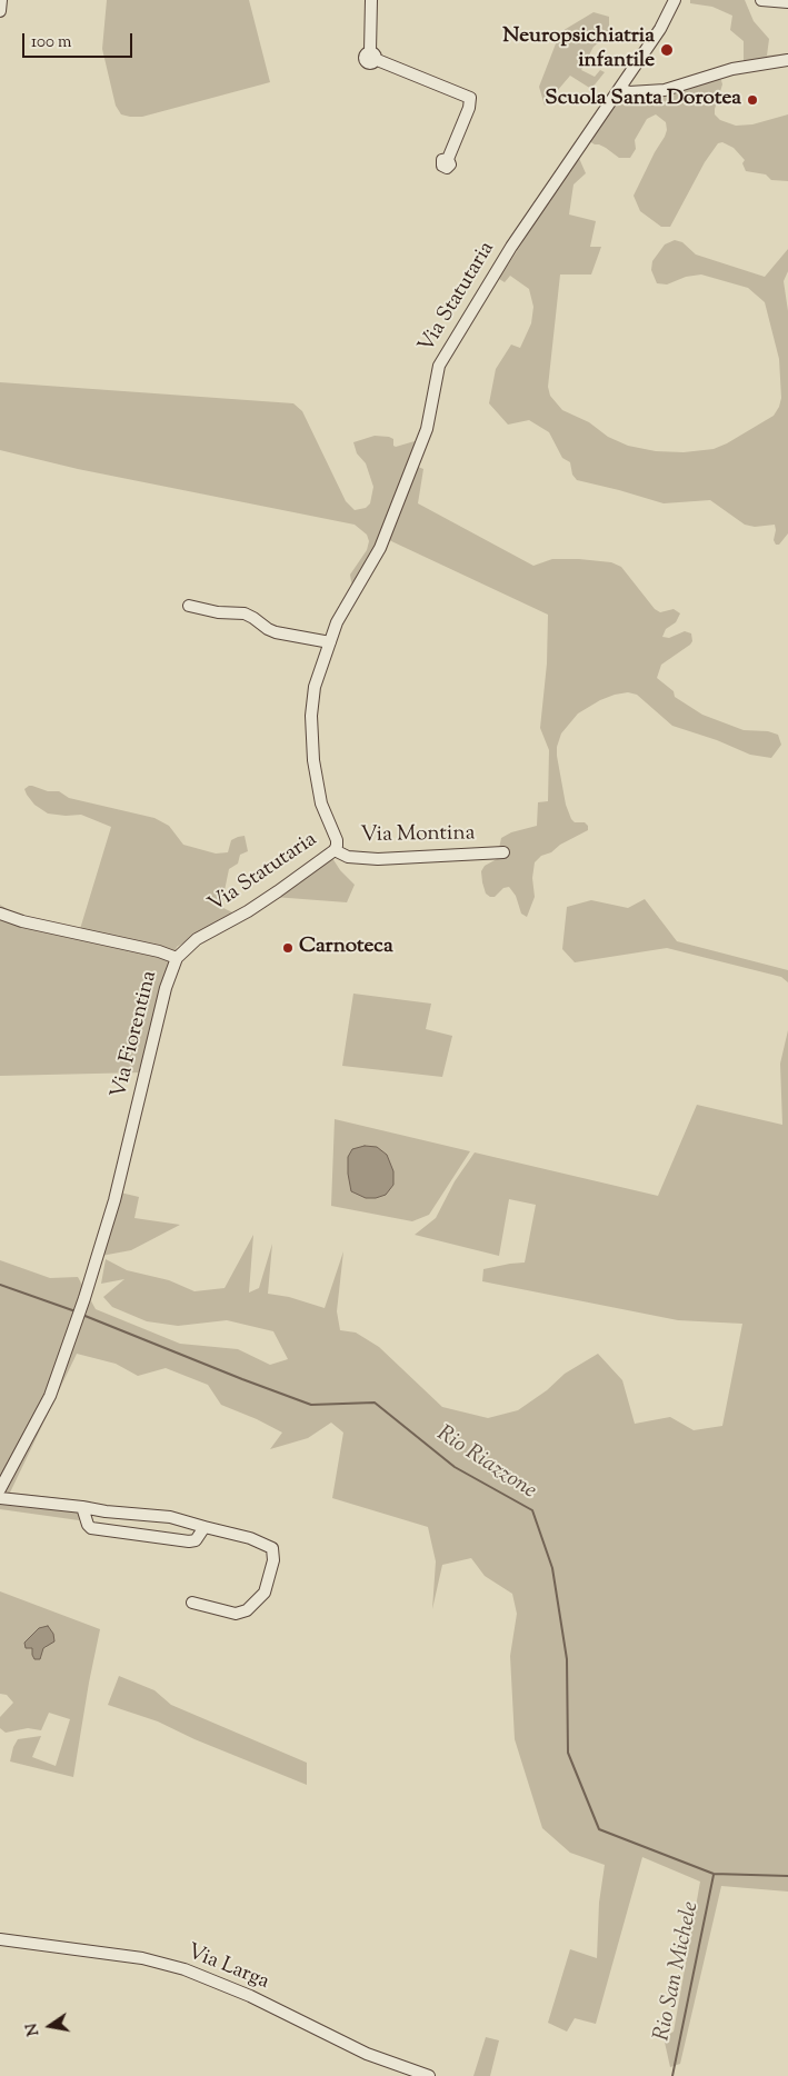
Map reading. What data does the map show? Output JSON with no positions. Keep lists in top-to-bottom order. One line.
{"streets":{"street":["Via Statutaria","Via Montina","Via Fiorentina","Via Larga"]},"crossings":[["Via Statutaria","Via Montina"],["Via Statutaria","Via Fiorentina"]],"water":["Rio Riazzone","Rio San Michele"],"places":["Neuropsichiatria infantile","Scuola Santa Dorotea","Carnoteca"],"scale_bar":"100 m","north":"left"}
